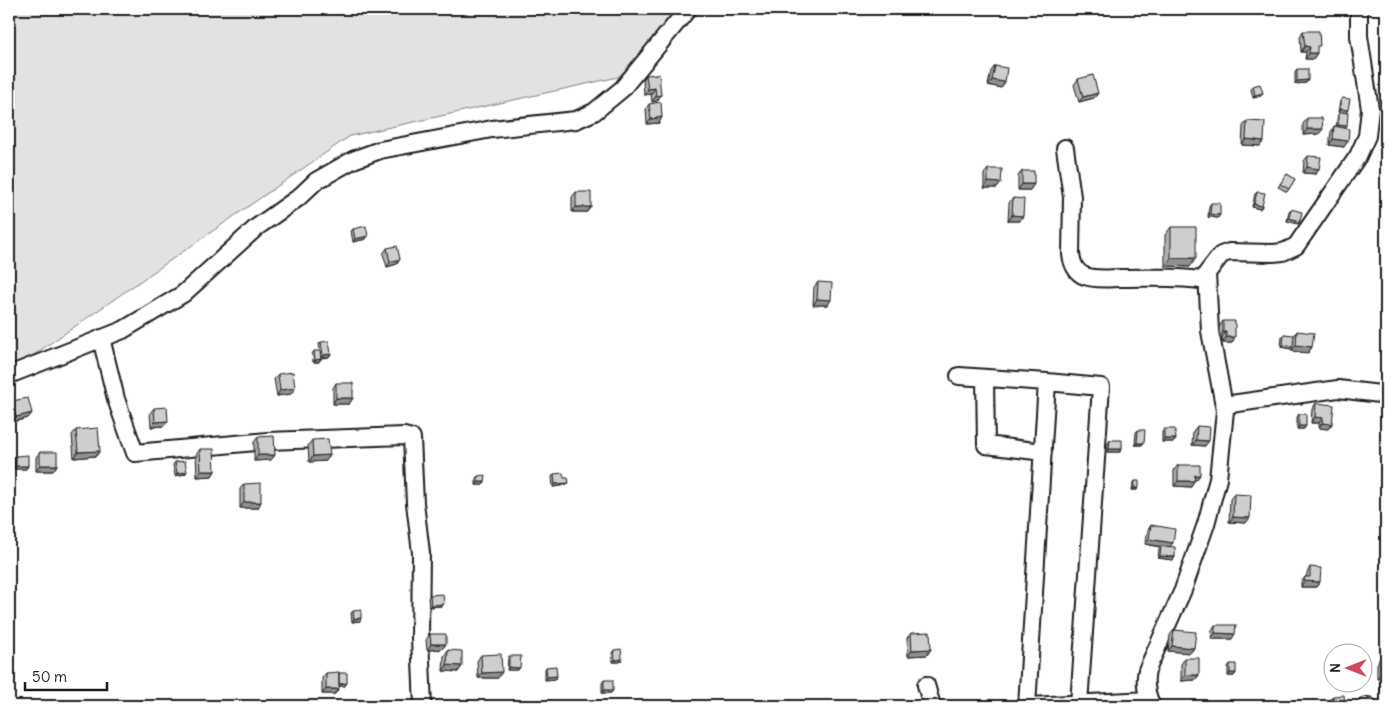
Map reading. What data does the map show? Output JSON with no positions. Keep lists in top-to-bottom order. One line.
{"scale_bar":"50 m","north":"left"}
